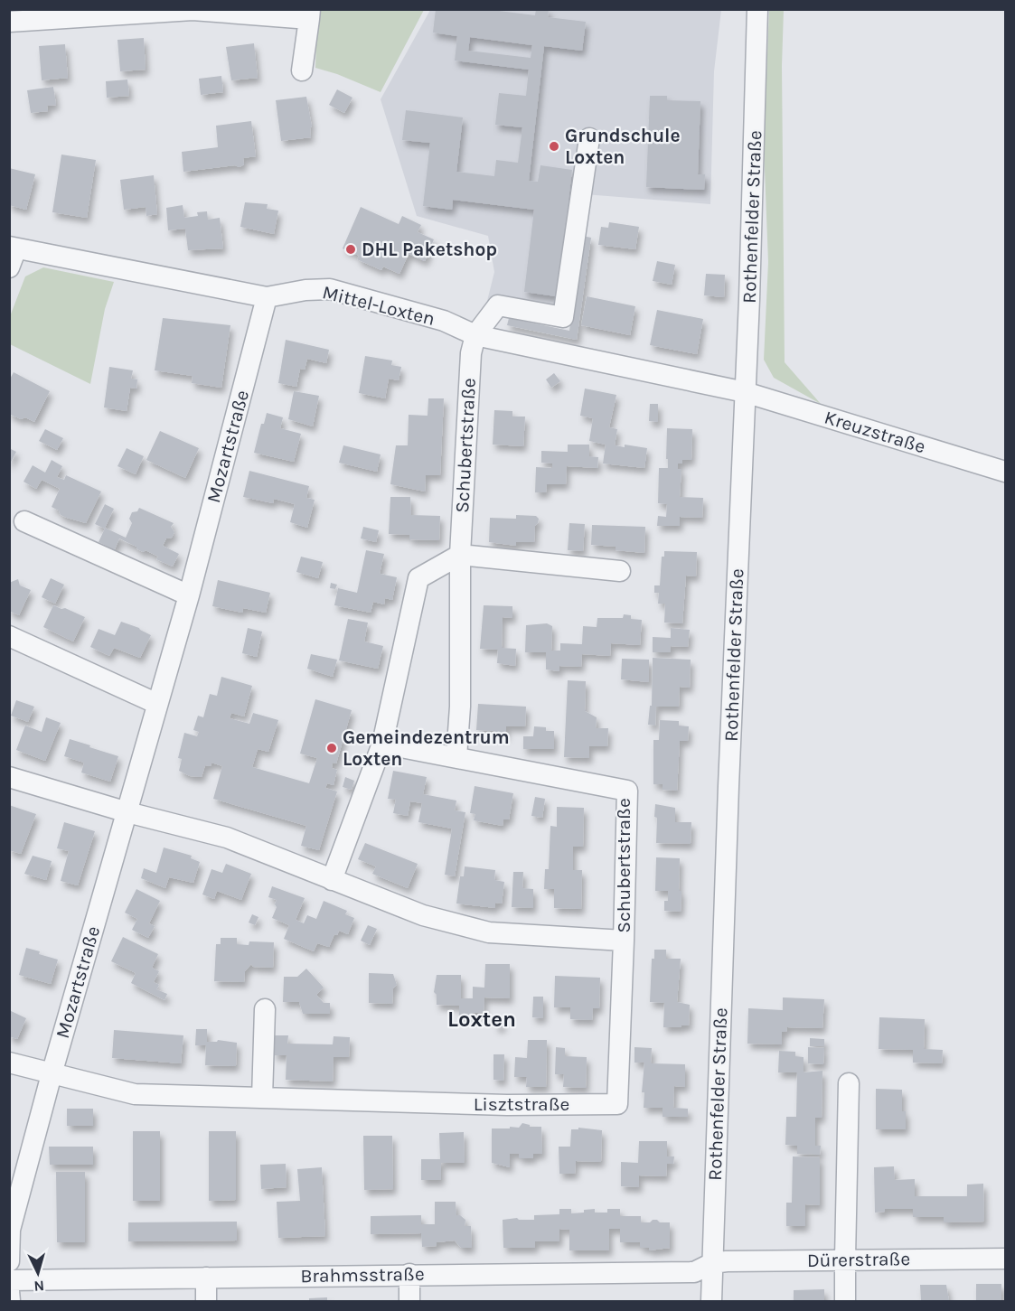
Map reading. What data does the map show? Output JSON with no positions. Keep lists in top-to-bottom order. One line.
{"streets":{"street":["Rothenfelder Straße","Mittel-Loxten","Kreuzstraße","Schubertstraße","Mozartstraße","Lisztstraße","Dürerstraße","Brahmsstraße"]},"crossings":[["Rothenfelder Straße","Mittel-Loxten"],["Rothenfelder Straße","Kreuzstraße"],["Rothenfelder Straße","Dürerstraße"],["Rothenfelder Straße","Brahmsstraße"],["Mittel-Loxten","Kreuzstraße"],["Mittel-Loxten","Schubertstraße"],["Mittel-Loxten","Mozartstraße"],["Schubertstraße","Mozartstraße"],["Schubertstraße","Lisztstraße"],["Mozartstraße","Lisztstraße"],["Dürerstraße","Brahmsstraße"]],"districts":["Loxten"],"places":["Grundschule Loxten","DHL Paketshop","Gemeindezentrum Loxten"],"north":"bottom"}
